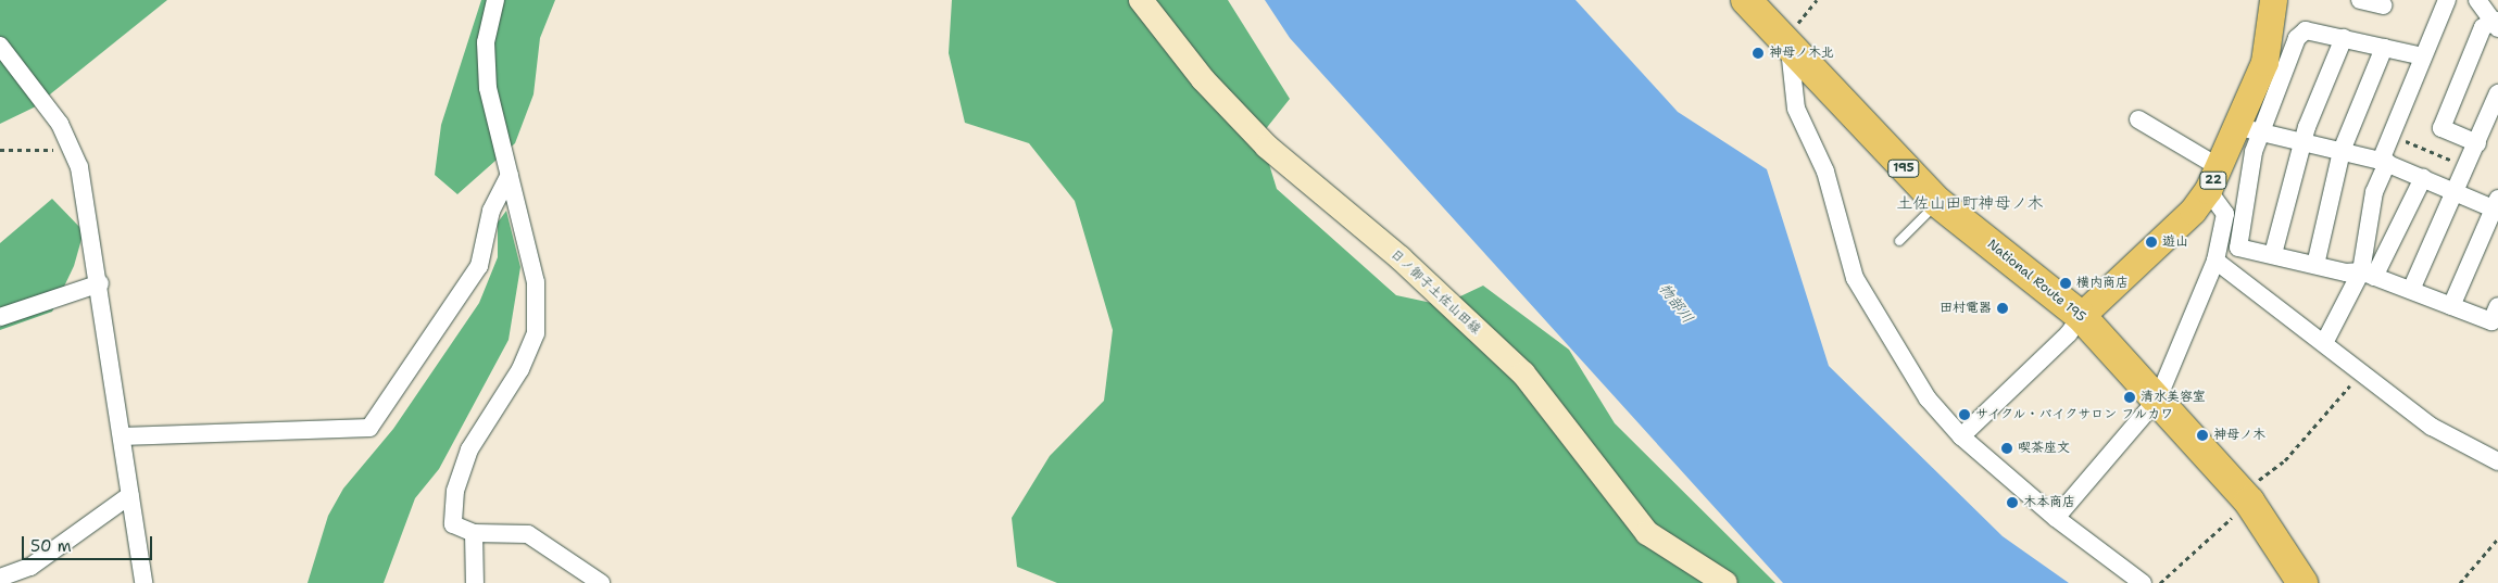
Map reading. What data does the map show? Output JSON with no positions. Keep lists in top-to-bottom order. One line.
{"streets":{"highway":["195","National Route 195"],"main road":["22","日ノ御子土佐山田線"]},"crossings":[["22","National Route 195"]],"districts":["土佐山田町神母ノ木"],"water":["物部川"],"places":["神母ノ木北","遊山","横内商店","田村電器","清水美容室","サイクル・バイクサロン フルカワ","神母ノ木","喫茶座文","木本商店"],"scale_bar":"50 m"}
